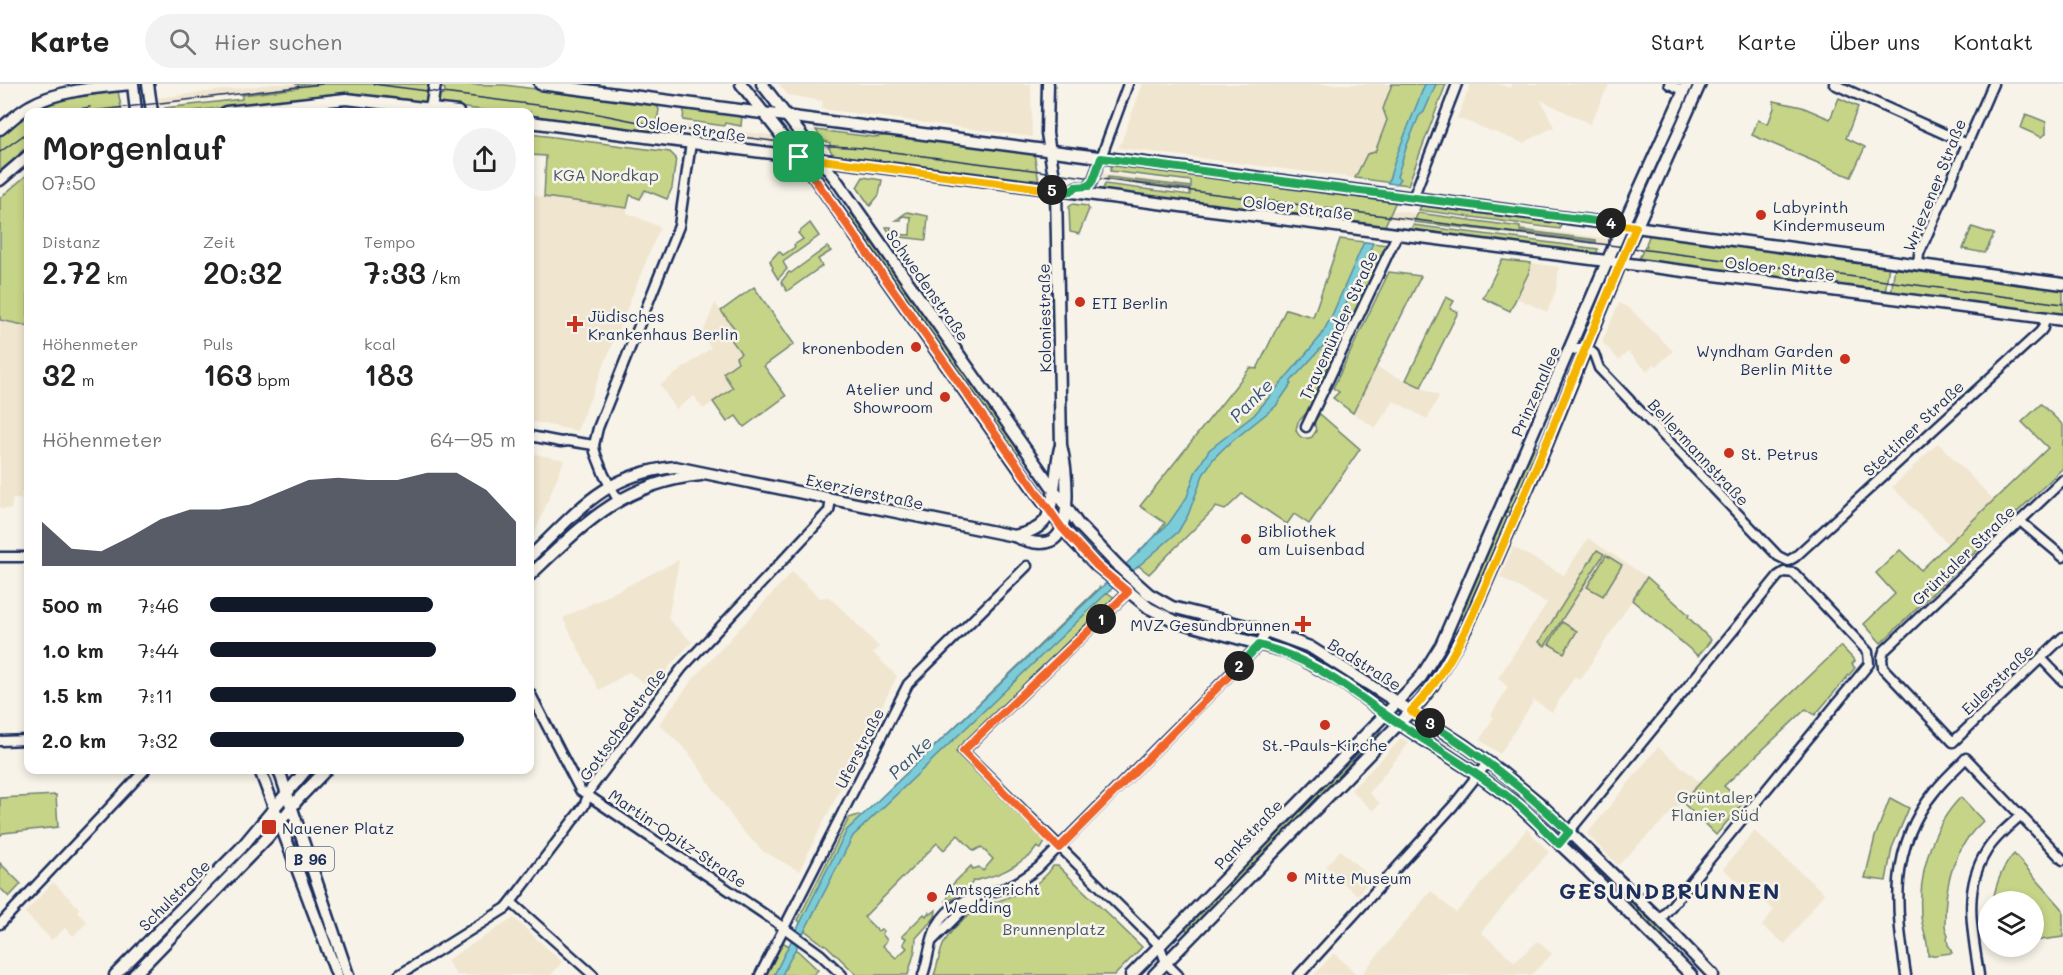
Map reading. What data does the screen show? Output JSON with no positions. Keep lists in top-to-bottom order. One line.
{"streets":{"main road":["Osloer Straße","Schwedenstraße","Koloniestraße","Prinzenallee","Exerzierstraße","Badstraße","Pankstraße","B 96","Schulstraße"],"street":["Wriezener Straße","Travemünder Straße","Stettiner Straße","Bellermannstraße","Grüntaler Straße","Eulerstraße","Gottschedstraße","Uferstraße","Martin-Opitz-Straße"]},"crossings":[["Osloer Straße","Wriezener Straße"],["Osloer Straße","Schwedenstraße"],["Osloer Straße","Koloniestraße"],["Osloer Straße","Travemünder Straße"],["Osloer Straße","Prinzenallee"],["Osloer Straße","Stettiner Straße"],["Schwedenstraße","Koloniestraße"],["Schwedenstraße","Badstraße"],["Koloniestraße","Exerzierstraße"],["Koloniestraße","Badstraße"],["Prinzenallee","Bellermannstraße"],["Prinzenallee","Badstraße"],["Prinzenallee","Pankstraße"],["Stettiner Straße","Bellermannstraße"],["Exerzierstraße","Badstraße"],["Exerzierstraße","Gottschedstraße"],["Grüntaler Straße","Eulerstraße"],["Badstraße","Pankstraße"],["Gottschedstraße","Martin-Opitz-Straße"],["Uferstraße","Martin-Opitz-Straße"],["B 96","Schulstraße"]],"districts":["GESUNDBRUNNEN"],"water":["Panke"],"parks":["KGA Nordkap","Grüntaler Flanier Süd","Brunnenplatz"],"places":{"other":["Labyrinth Kindermuseum","ETI Berlin","kronenboden","Wyndham Garden Berlin Mitte","Atelier und Showroom","St. Petrus","Bibliothek am Luisenbad","St.-Pauls-Kirche","Mitte Museum","Amtsgericht Wedding"],"health":["Jüdisches Krankenhaus Berlin","MVZ Gesundbrunnen"],"transit":["Nauener Platz"]},"page":{"header":"Karte","search":"Hier suchen","nav":["Start","Karte","Über uns","Kontakt"],"heading":["Morgenlauf","07:50"],"pins":["5","4","1","2","3"],"stats":[["Distanz","2.72 km"],["Zeit","20:32"],["Tempo","7:33 /km"],["Höhenmeter","32 m"],["Puls","163 bpm"],["kcal","183"]],"chart":["Höhenmeter","64–95 m"],"list":[{"name":"500 m","note":"7:46"},{"name":"1.0 km","note":"7:44"},{"name":"1.5 km","note":"7:11"},{"name":"2.0 km","note":"7:32"}]}}
